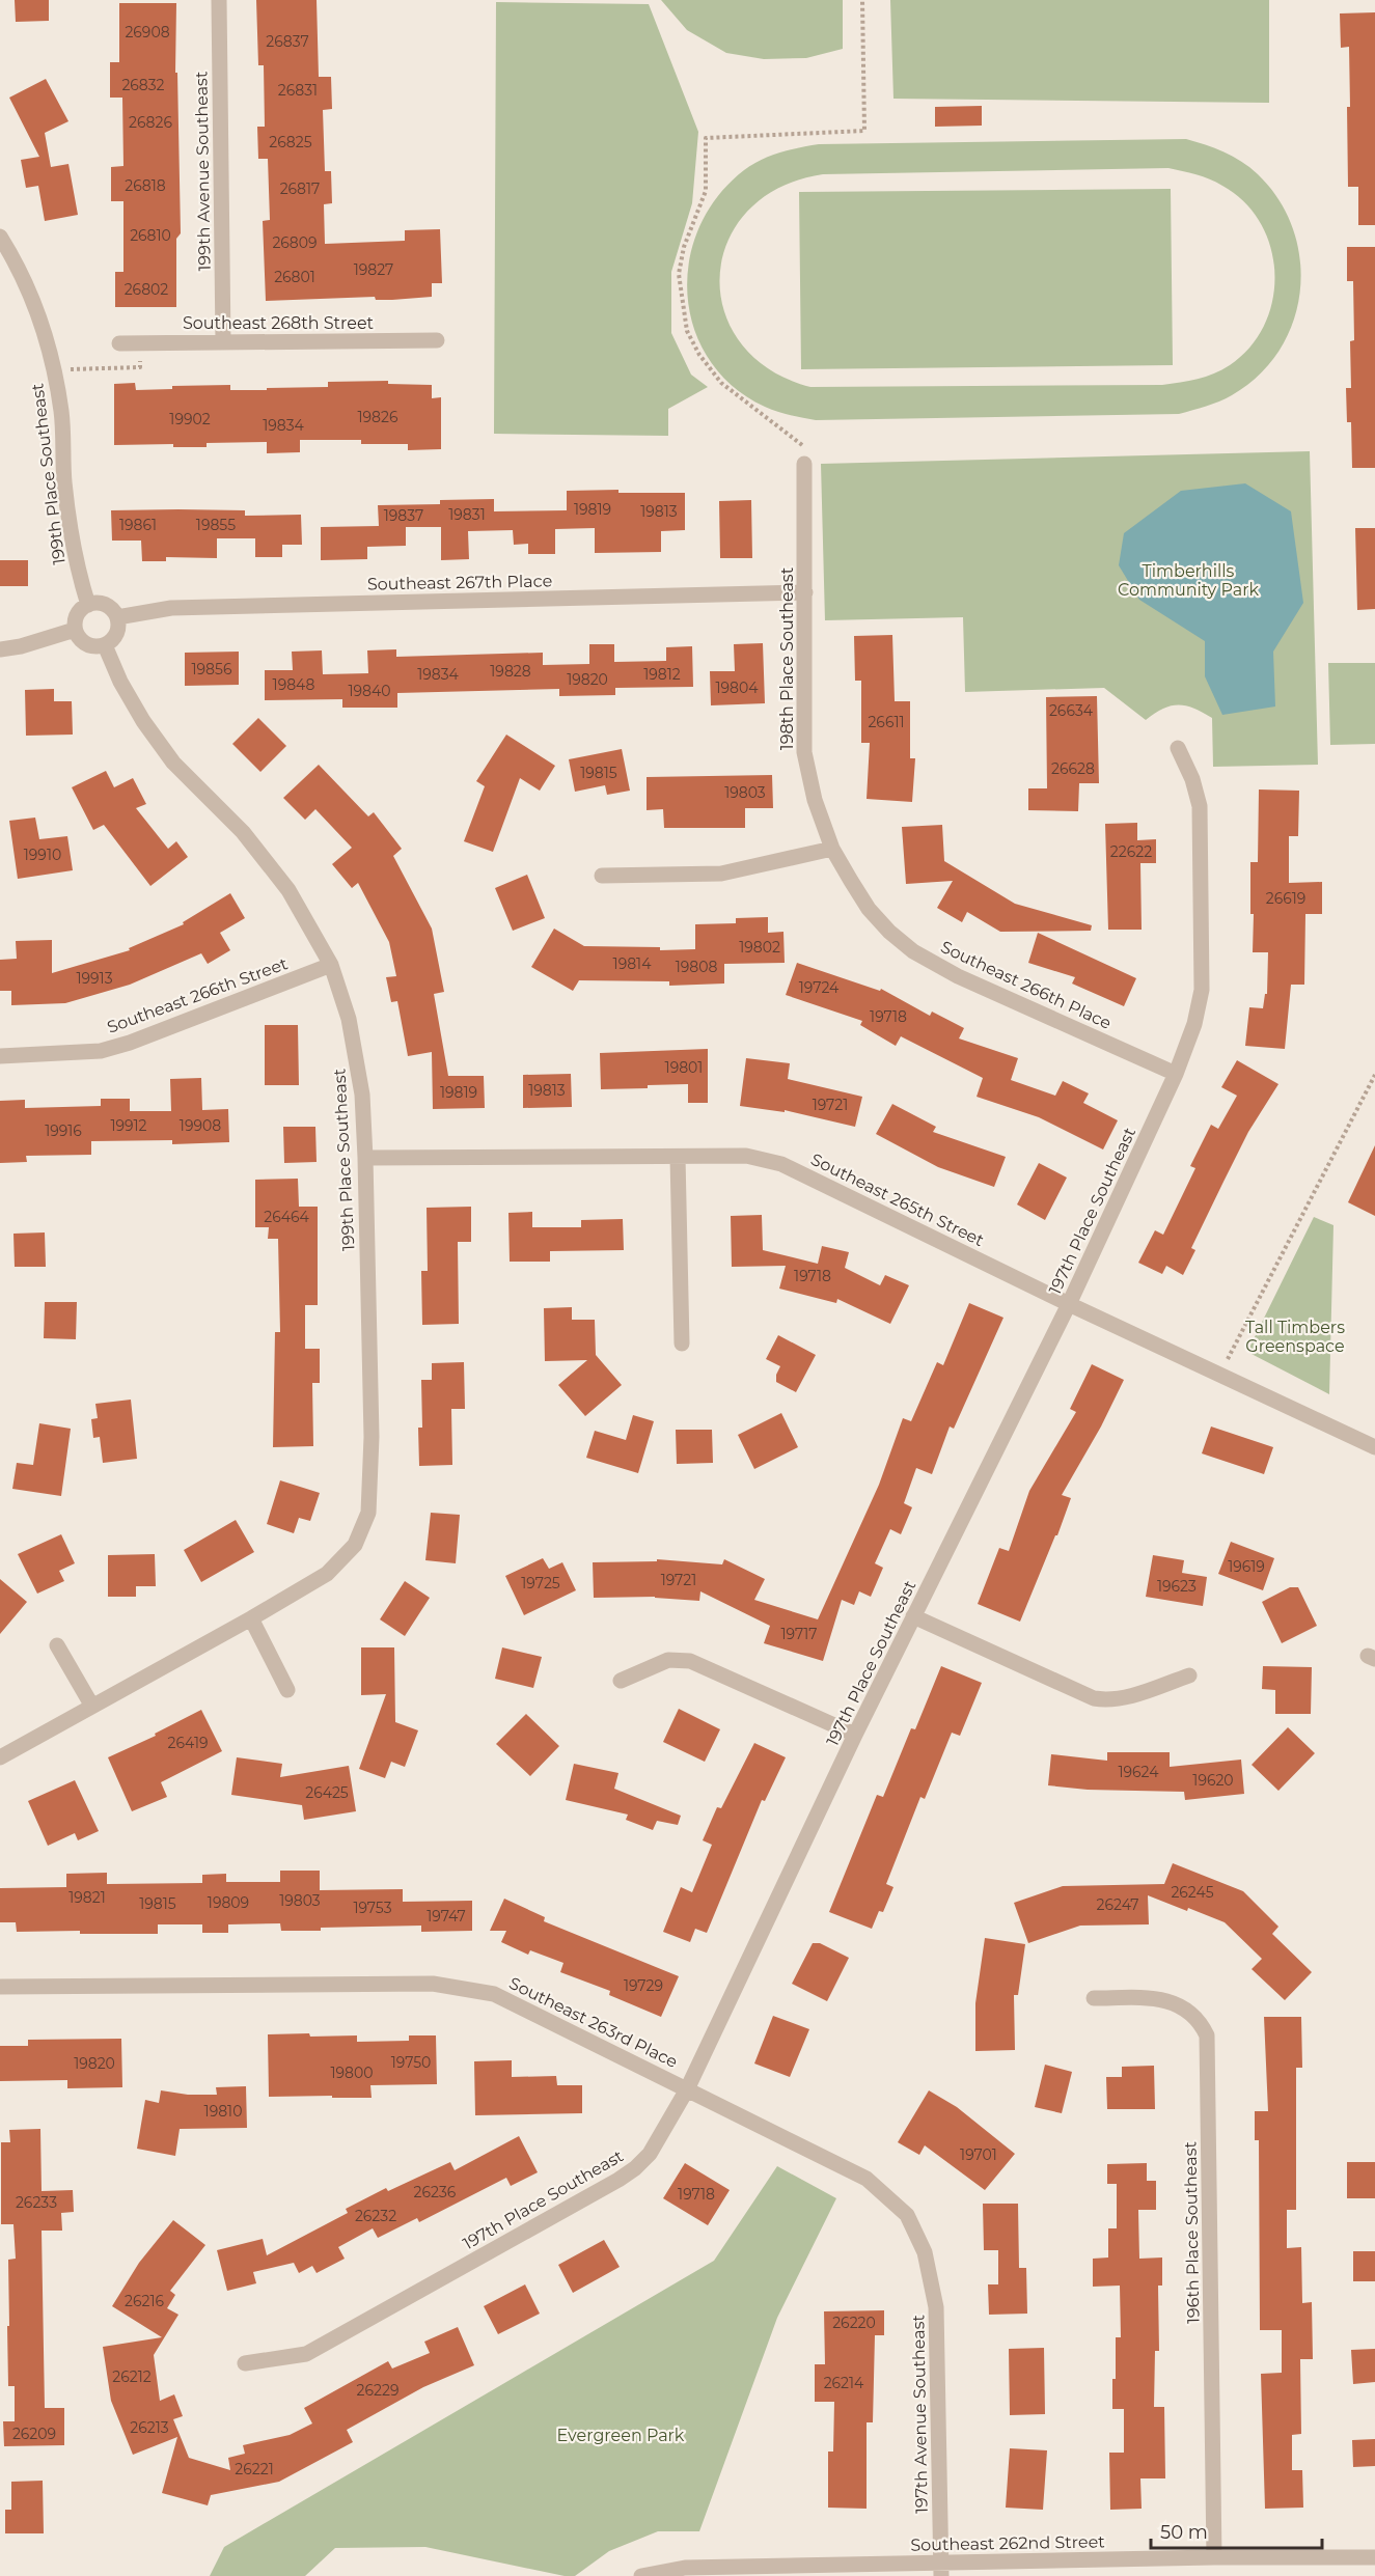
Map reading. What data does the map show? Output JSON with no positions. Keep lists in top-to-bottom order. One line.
{"streets":{"street":["199th Avenue Southeast","Southeast 268th Street","199th Place Southeast","Southeast 267th Place","198th Place Southeast","Southeast 266th Place","Southeast 266th Street","Southeast 265th Street","197th Place Southeast","Southeast 263rd Place","196th Place Southeast","197th Avenue Southeast","Southeast 262nd Street"]},"crossings":[["199th Avenue Southeast","Southeast 268th Street"],["199th Place Southeast","Southeast 267th Place"],["199th Place Southeast","Southeast 266th Street"],["199th Place Southeast","Southeast 265th Street"],["Southeast 267th Place","198th Place Southeast"],["198th Place Southeast","Southeast 266th Place"],["Southeast 266th Place","197th Place Southeast"],["Southeast 265th Street","197th Place Southeast"],["197th Place Southeast","Southeast 263rd Place"],["Southeast 263rd Place","197th Avenue Southeast"],["196th Place Southeast","Southeast 262nd Street"],["197th Avenue Southeast","Southeast 262nd Street"]],"parks":["Timberhills Community Park","Tall Timbers Greenspace","Evergreen Park"],"house_numbers":["26908","26837","26832","26831","26826","26825","26818","26817","26810","26809","19827","26801","26802","19826","19902","19834","19819","19813","19831","19837","19861","19855","19856","19828","19834","19812","19820","19848","19804","19840","26634","26611","26628","19815","19803","22622","19910","26619","19802","19814","19808","19913","19724","19718","19801","19813","19819","19721","19912","19908","19916","26464","19718","19619","19721","19725","19623","19717","26419","19624","19620","26425","26245","19821","19803","19809","19815","26247","19753","19747","19729","19750","19820","19800","19810","19701","26236","19718","26233","26232","26216","26220","26212","26214","26229","26213","26209","26221"],"scale_bar":"50 m"}
